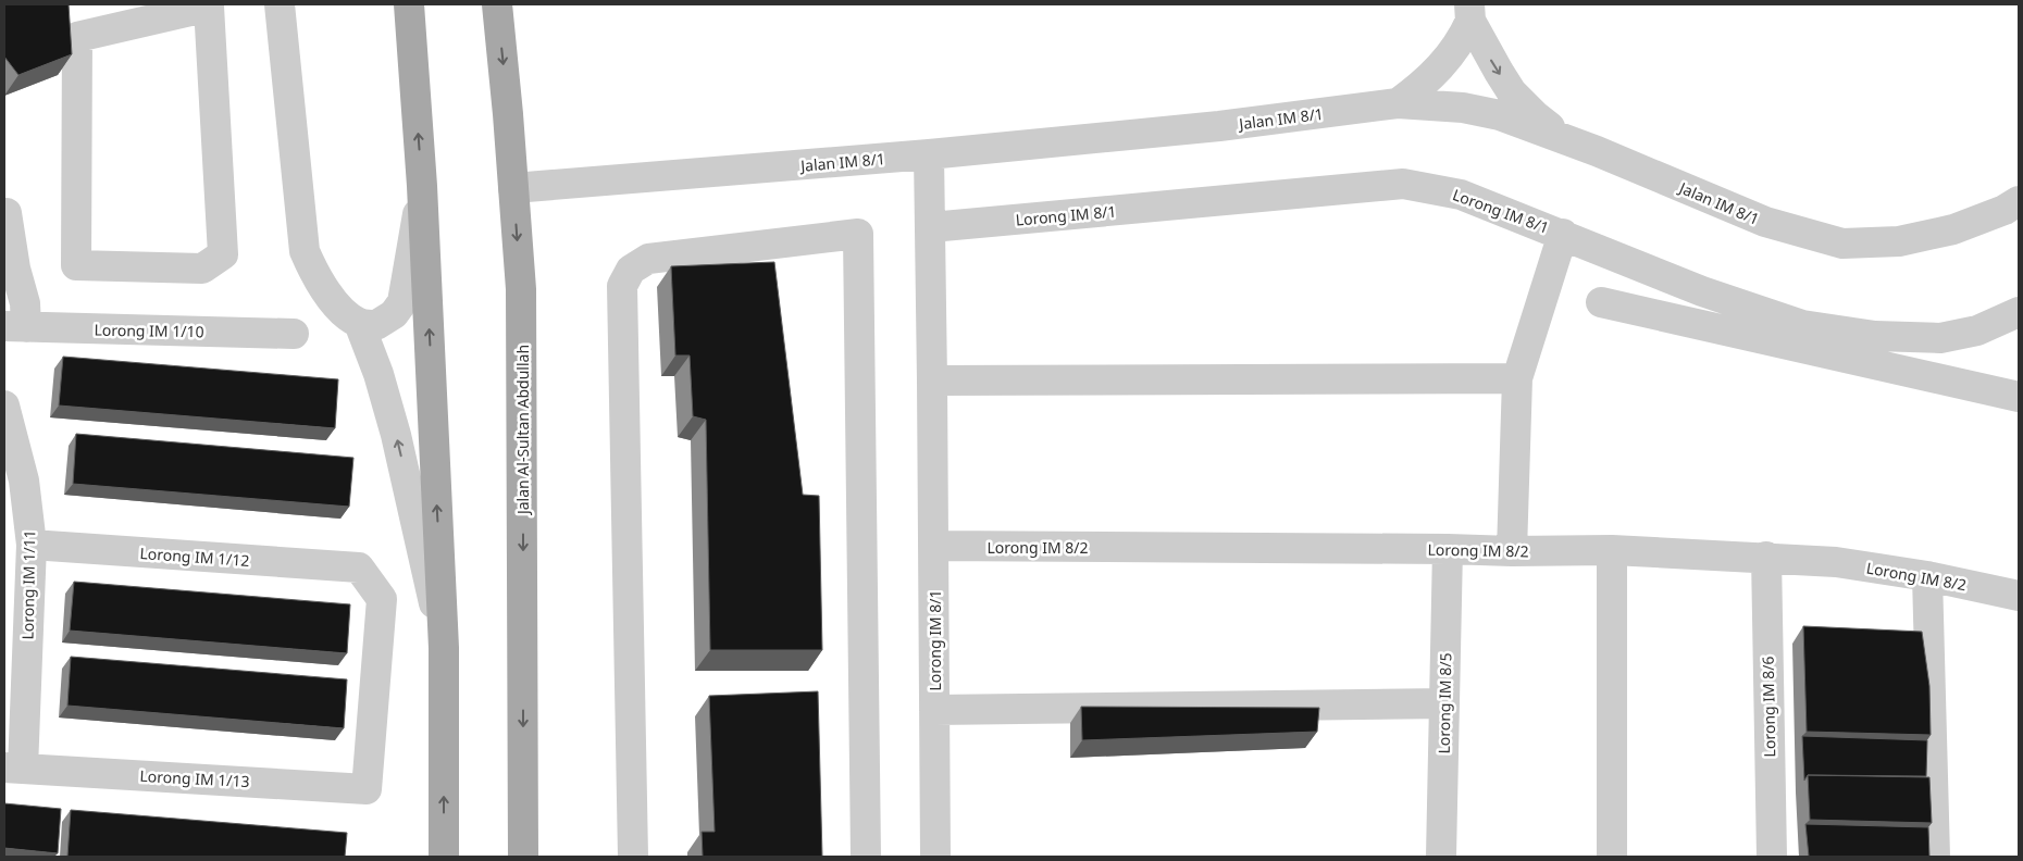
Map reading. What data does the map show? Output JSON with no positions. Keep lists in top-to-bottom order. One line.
{"streets":{"main road":["Jalan Al-Sultan Abdullah"],"street":["Jalan IM 8/1","Lorong IM 8/1","Lorong IM 1/10","Lorong IM 8/2","Lorong IM 1/12","Lorong IM 1/11","Lorong IM 8/5","Lorong IM 8/6","Lorong IM 1/13"]},"crossings":[["Jalan IM 8/1","Lorong IM 8/1"],["Jalan IM 8/1","Jalan Al-Sultan Abdullah"],["Lorong IM 8/1","Lorong IM 8/2"],["Lorong IM 8/2","Lorong IM 8/5"],["Lorong IM 8/2","Lorong IM 8/6"],["Lorong IM 1/12","Lorong IM 1/11"],["Lorong IM 1/12","Lorong IM 1/13"],["Lorong IM 1/11","Lorong IM 1/13"]]}
